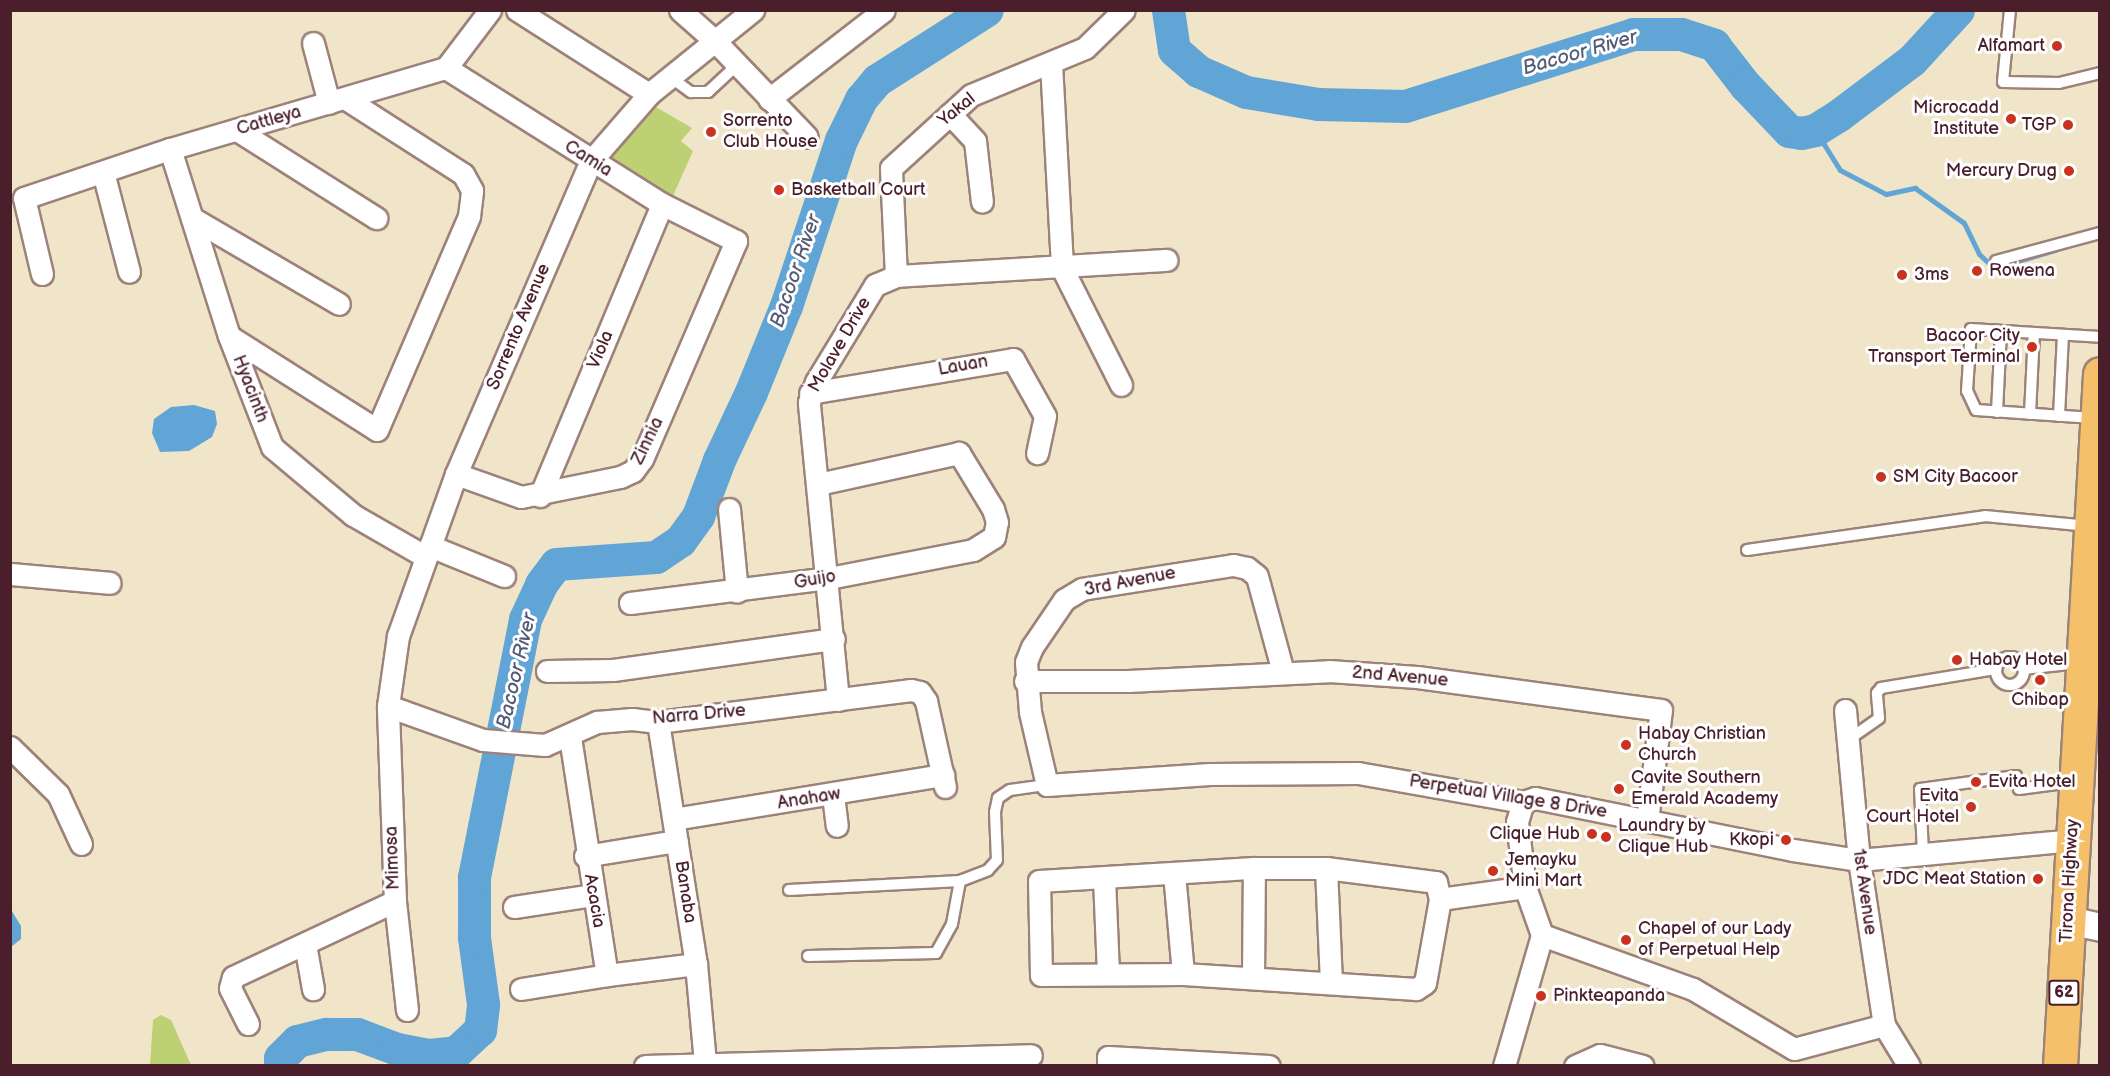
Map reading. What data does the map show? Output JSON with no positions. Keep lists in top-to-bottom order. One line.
{"streets":{"main road":["Tirona Highway","62"],"street":["Yakal","Cattleya","Camia","Sorrento Avenue","Molave Drive","Viola","Lauan","Hyacinth","Zinnia","Guijo","3rd Avenue","2nd Avenue","Narra Drive","Perpetual Village 8 Drive","Anahaw","Mimosa","Banaba","1st Avenue","Acacia"]},"crossings":[["Yakal","Molave Drive"],["Cattleya","Camia"],["Cattleya","Hyacinth"],["Camia","Sorrento Avenue"],["Camia","Viola"],["Camia","Zinnia"],["Sorrento Avenue","Hyacinth"],["Sorrento Avenue","Zinnia"],["Sorrento Avenue","Narra Drive"],["Sorrento Avenue","Mimosa"],["Molave Drive","Lauan"],["Molave Drive","Guijo"],["Molave Drive","Narra Drive"],["Viola","Zinnia"],["3rd Avenue","2nd Avenue"],["3rd Avenue","Perpetual Village 8 Drive"],["2nd Avenue","Perpetual Village 8 Drive"],["Narra Drive","Anahaw"],["Narra Drive","Mimosa"],["Narra Drive","Banaba"],["Narra Drive","Acacia"],["Perpetual Village 8 Drive","Tirona Highway"],["Perpetual Village 8 Drive","1st Avenue"],["Anahaw","Banaba"]],"water":["Bacoor River"],"places":["Alfamart","Microcadd Institute","TGP","Sorrento Club House","Mercury Drug","Basketball Court","Rowena","3ms","Bacoor City Transport Terminal","SM City Bacoor","Habay Hotel","Chibap","Habay Christian Church","Evita Hotel","Cavite Southern Emerald Academy","Evita Court Hotel","Clique Hub","Laundry by Clique Hub","Kkopi","Jemayku Mini Mart","JDC Meat Station","Chapel of our Lady of Perpetual Help","Pinkteapanda"]}
